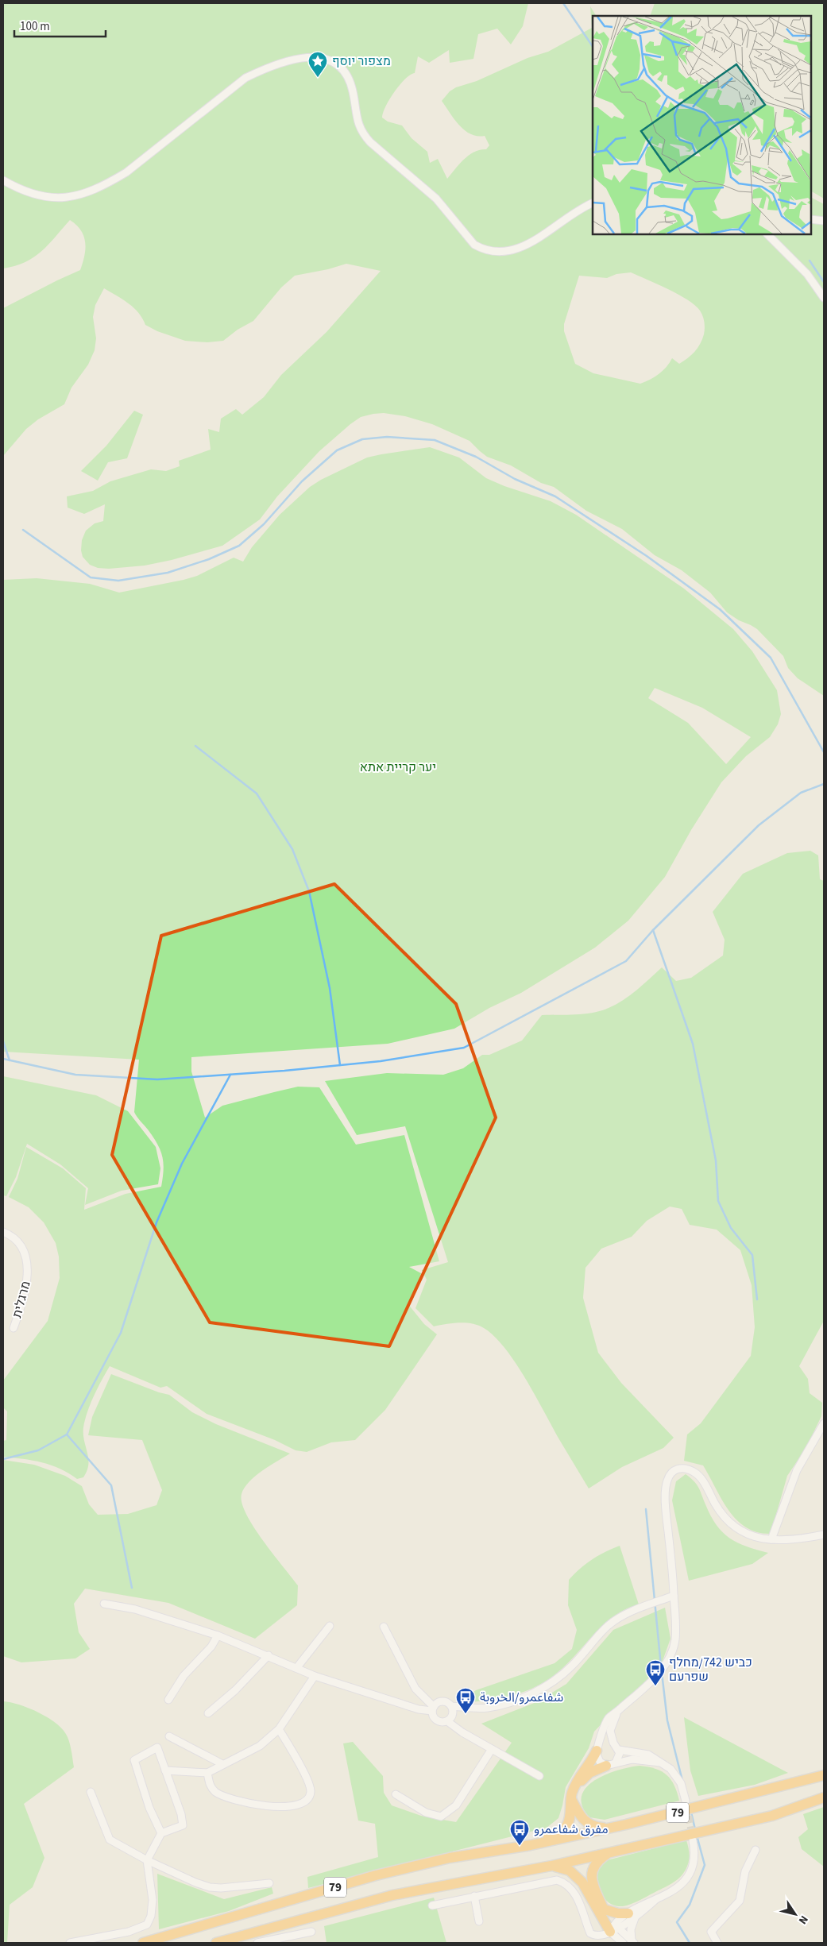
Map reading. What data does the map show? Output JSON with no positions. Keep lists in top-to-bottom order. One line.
{"streets":{"highway":["79"],"street":["מרגלית"]},"parks":["יער קריית אתא"],"places":{"place":["מצפור יוסף"],"bus stop":["כביש 742/מחלף שפרעם","شفاعمرو/الخروبة","مفرق شفاعمرو"]},"scale_bar":"100 m","north":"bottom right"}
